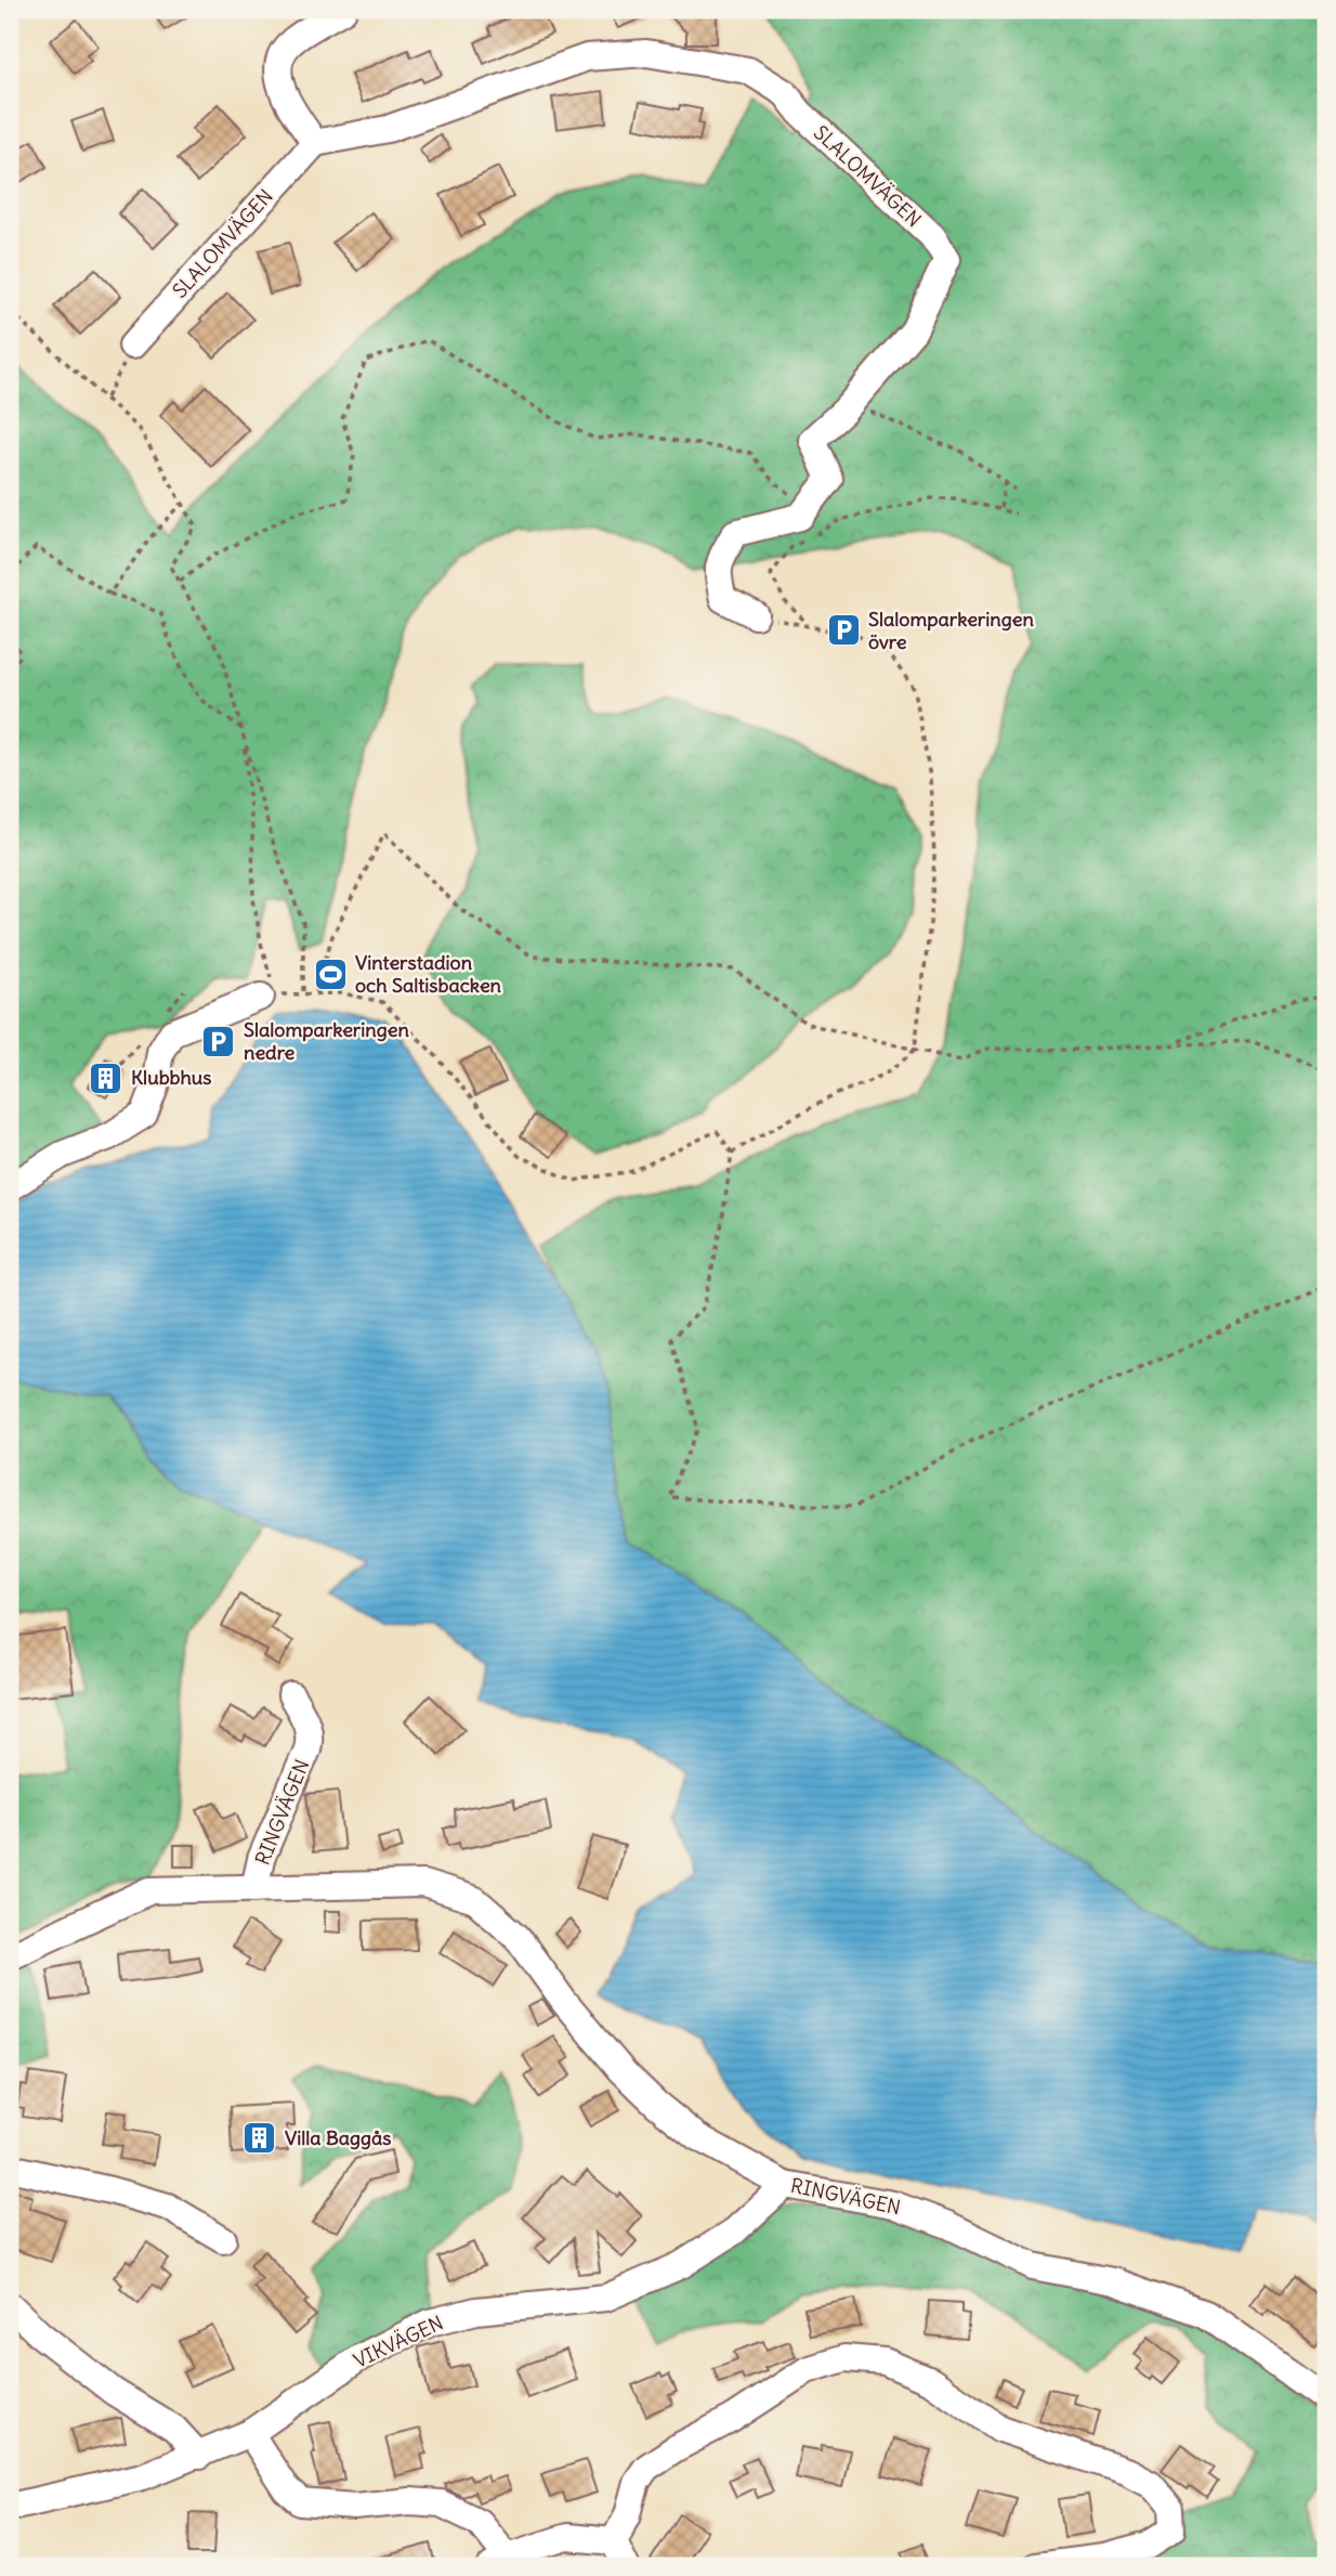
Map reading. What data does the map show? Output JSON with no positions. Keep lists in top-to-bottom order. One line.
{"streets":{"street":["SLALOMVÄGEN","RINGVÄGEN","VIKVÄGEN"]},"crossings":[["RINGVÄGEN","VIKVÄGEN"]],"places":{"parking":["Slalomparkeringen övre","Slalomparkeringen nedre"],"sports":["Vinterstadion och Saltisbacken"],"building":["Klubbhus","Villa Baggås"]}}
